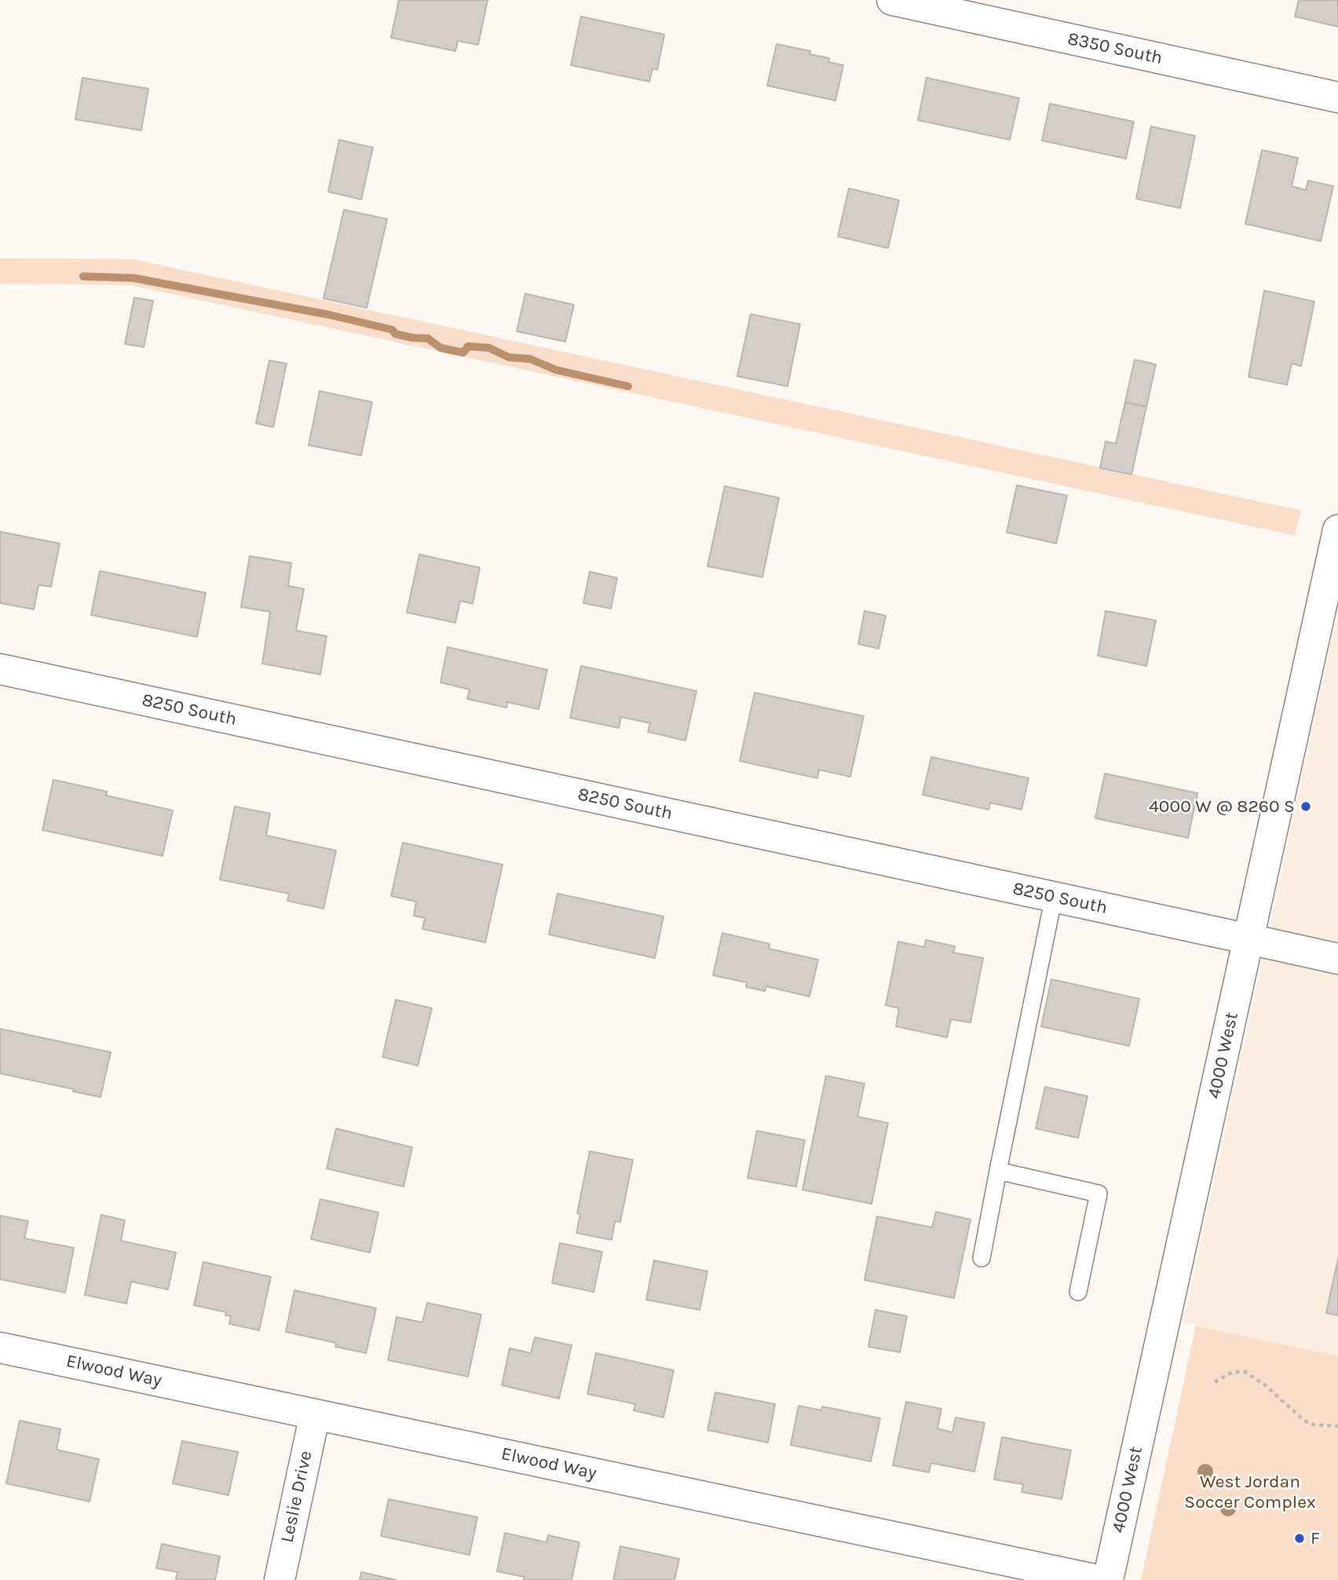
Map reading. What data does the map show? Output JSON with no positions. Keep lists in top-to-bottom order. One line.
{"streets":{"street":["8350 South","8250 South","4000 West","Elwood Way","Leslie Drive"]},"crossings":[["8250 South","4000 West"],["Elwood Way","Leslie Drive"]],"parks":["West Jordan Soccer Complex"],"places":["4000 W @ 8260 S","F"]}
